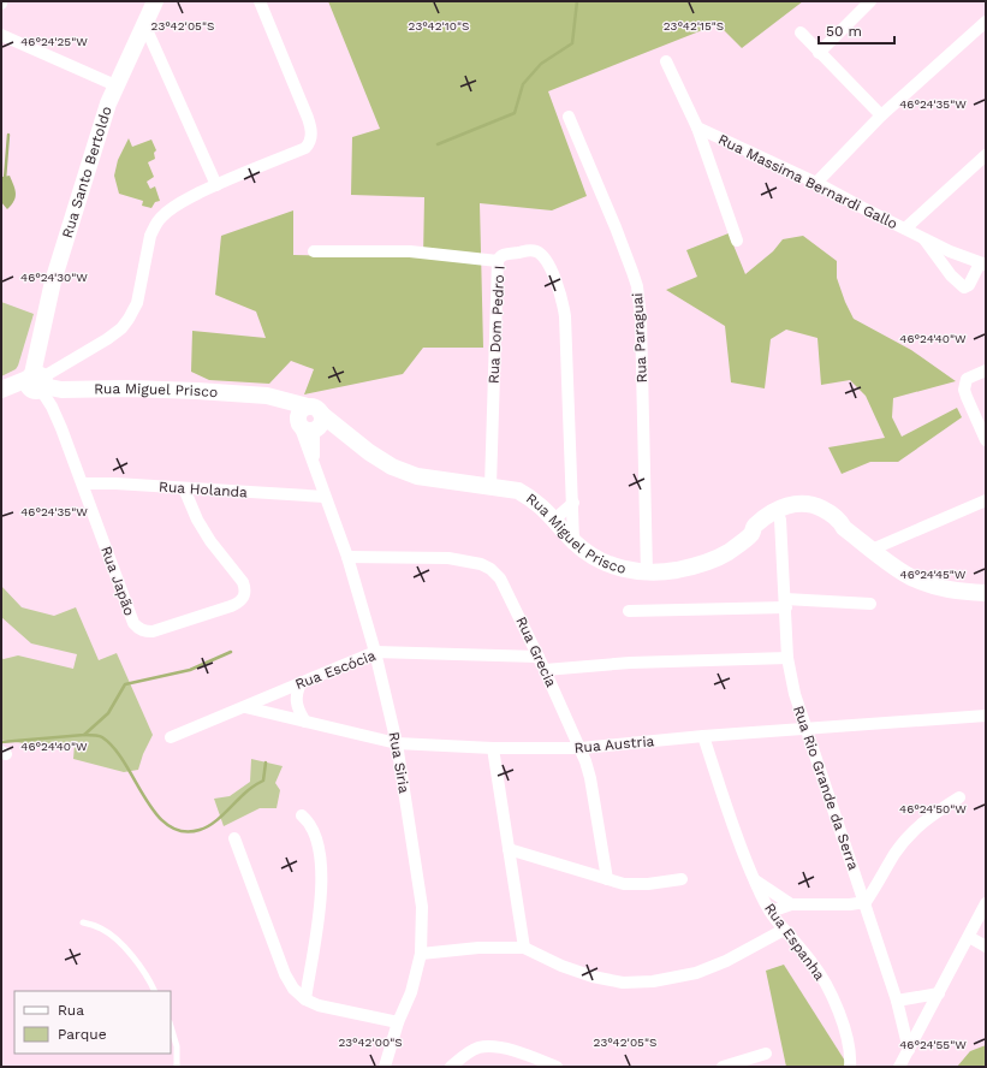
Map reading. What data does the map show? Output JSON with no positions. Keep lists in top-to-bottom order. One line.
{"streets":{"street":["Rua Santo Bertoldo","Rua Massima Bernardi Gallo","Rua Dom Pedro I","Rua Paraguai","Rua Miguel Prisco","Rua Holanda","Rua Japão","Rua Grecia","Rua Escócia","Rua Austria","Rua Siria","Rua Rio Grande da Serra","Rua Espanha"]},"crossings":[["Rua Santo Bertoldo","Rua Miguel Prisco"],["Rua Santo Bertoldo","Rua Japão"],["Rua Dom Pedro I","Rua Miguel Prisco"],["Rua Paraguai","Rua Miguel Prisco"],["Rua Miguel Prisco","Rua Japão"],["Rua Miguel Prisco","Rua Siria"],["Rua Miguel Prisco","Rua Rio Grande da Serra"],["Rua Holanda","Rua Japão"],["Rua Holanda","Rua Siria"],["Rua Grecia","Rua Escócia"],["Rua Grecia","Rua Austria"],["Rua Grecia","Rua Siria"],["Rua Escócia","Rua Austria"],["Rua Escócia","Rua Siria"],["Rua Austria","Rua Siria"],["Rua Austria","Rua Rio Grande da Serra"],["Rua Austria","Rua Espanha"]],"legend":["Rua","Parque"],"scale_bar":"50 m","coordinates":["23°42'05\"S","23°42'10\"S","23°42'15\"S","46°24'25\"W","46°24'35\"W","46°24'30\"W","46°24'40\"W","46°24'45\"W","46°24'50\"W","23°42'00\"S","46°24'55\"W"]}
